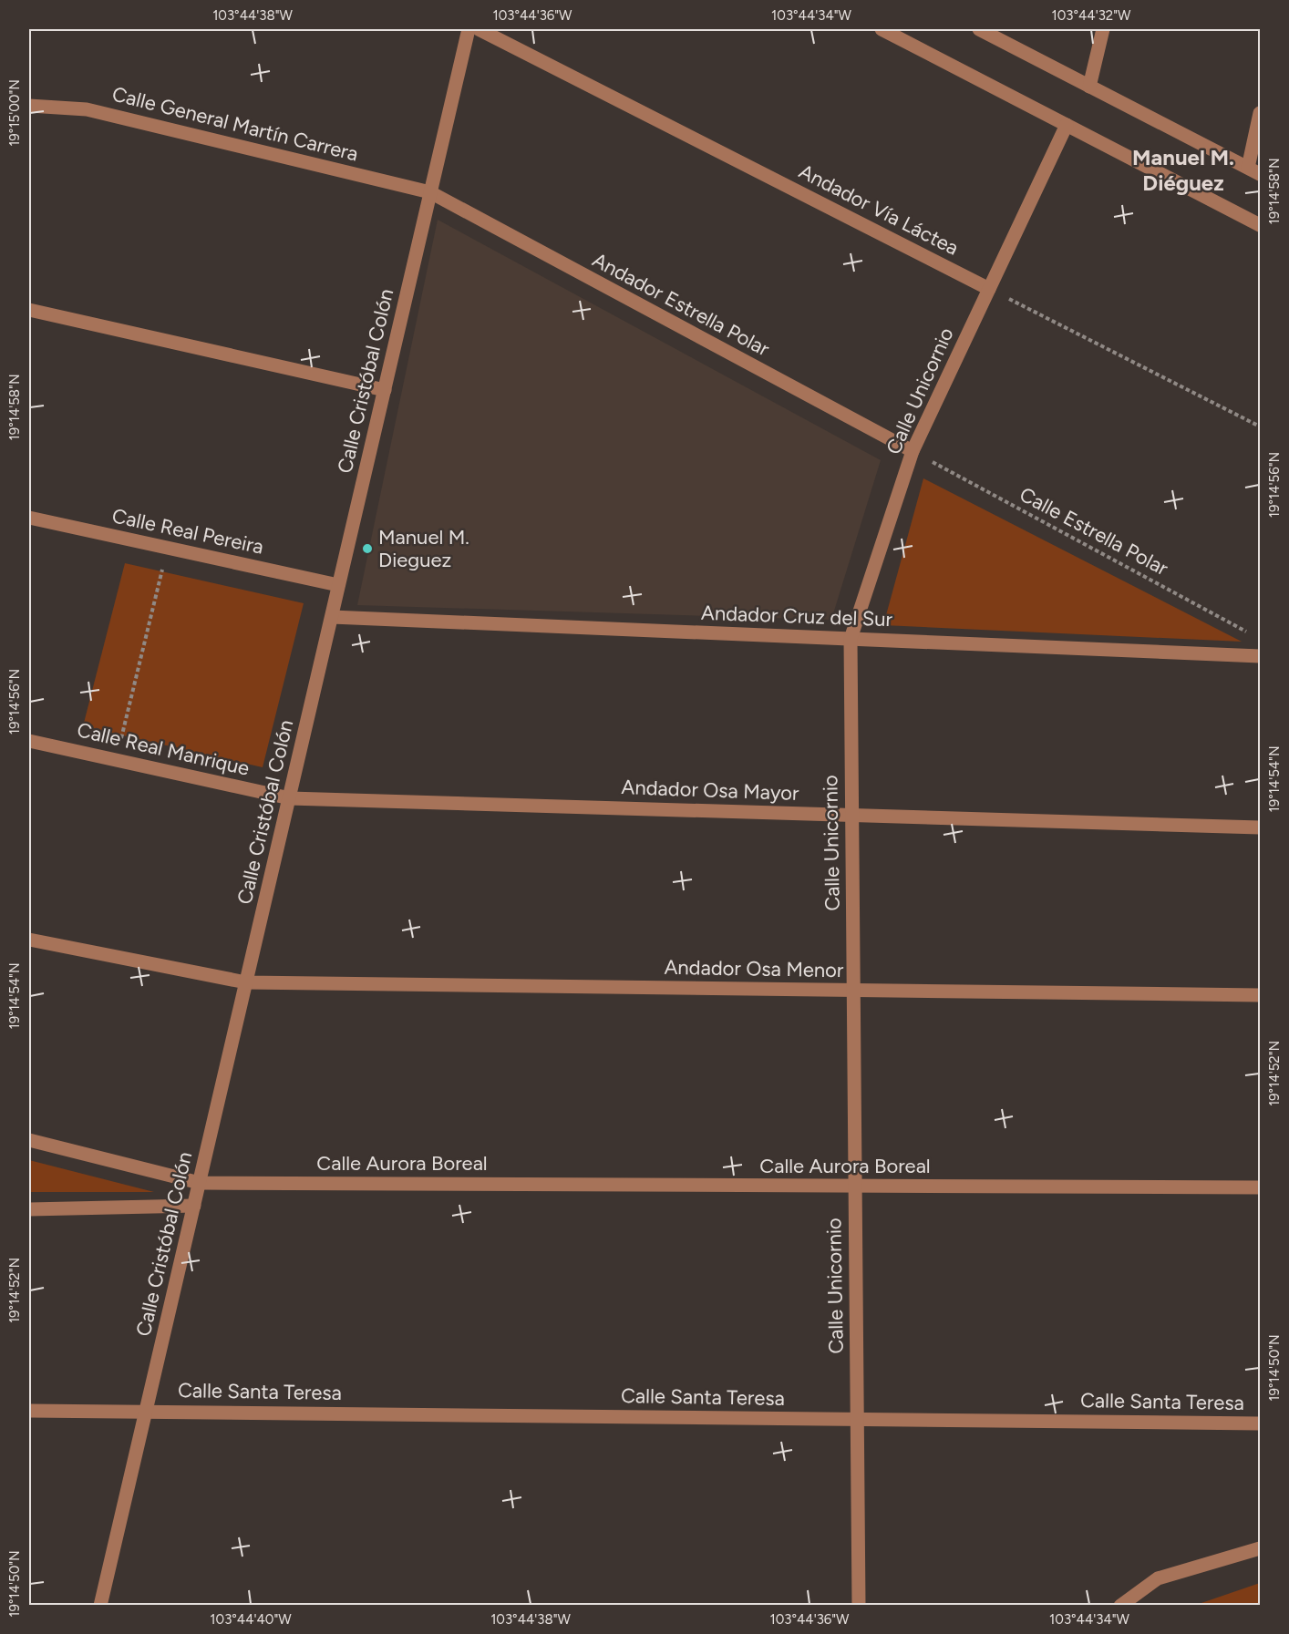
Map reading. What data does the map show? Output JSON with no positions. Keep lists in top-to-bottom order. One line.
{"streets":{"street":["Calle General Martín Carrera","Andador Vía Láctea","Andador Estrella Polar","Calle Cristóbal Colón","Calle Unicornio","Calle Real Pereira","Andador Cruz del Sur","Calle Real Manrique","Andador Osa Mayor","Andador Osa Menor","Calle Aurora Boreal","Calle Santa Teresa"],"path":["Calle Estrella Polar"]},"crossings":[["Calle General Martín Carrera","Andador Estrella Polar"],["Calle General Martín Carrera","Calle Cristóbal Colón"],["Andador Vía Láctea","Calle Unicornio"],["Andador Estrella Polar","Calle Cristóbal Colón"],["Andador Estrella Polar","Calle Unicornio"],["Andador Estrella Polar","Calle Estrella Polar"],["Calle Cristóbal Colón","Calle Real Pereira"],["Calle Cristóbal Colón","Andador Cruz del Sur"],["Calle Cristóbal Colón","Calle Real Manrique"],["Calle Cristóbal Colón","Andador Osa Mayor"],["Calle Cristóbal Colón","Andador Osa Menor"],["Calle Cristóbal Colón","Calle Aurora Boreal"],["Calle Cristóbal Colón","Calle Santa Teresa"],["Calle Unicornio","Calle Estrella Polar"],["Calle Unicornio","Andador Cruz del Sur"],["Calle Unicornio","Andador Osa Mayor"],["Calle Unicornio","Andador Osa Menor"],["Calle Unicornio","Calle Aurora Boreal"],["Calle Unicornio","Calle Santa Teresa"],["Calle Real Manrique","Andador Osa Mayor"]],"districts":["Manuel M. Diéguez"],"places":["Manuel M. Dieguez"],"coordinates":["103°44'38\"W","103°44'36\"W","103°44'34\"W","103°44'32\"W","19°15'00\"N","19°14'58\"N","19°14'56\"N","19°14'54\"N","19°14'52\"N","19°14'50\"N","103°44'40\"W"]}
